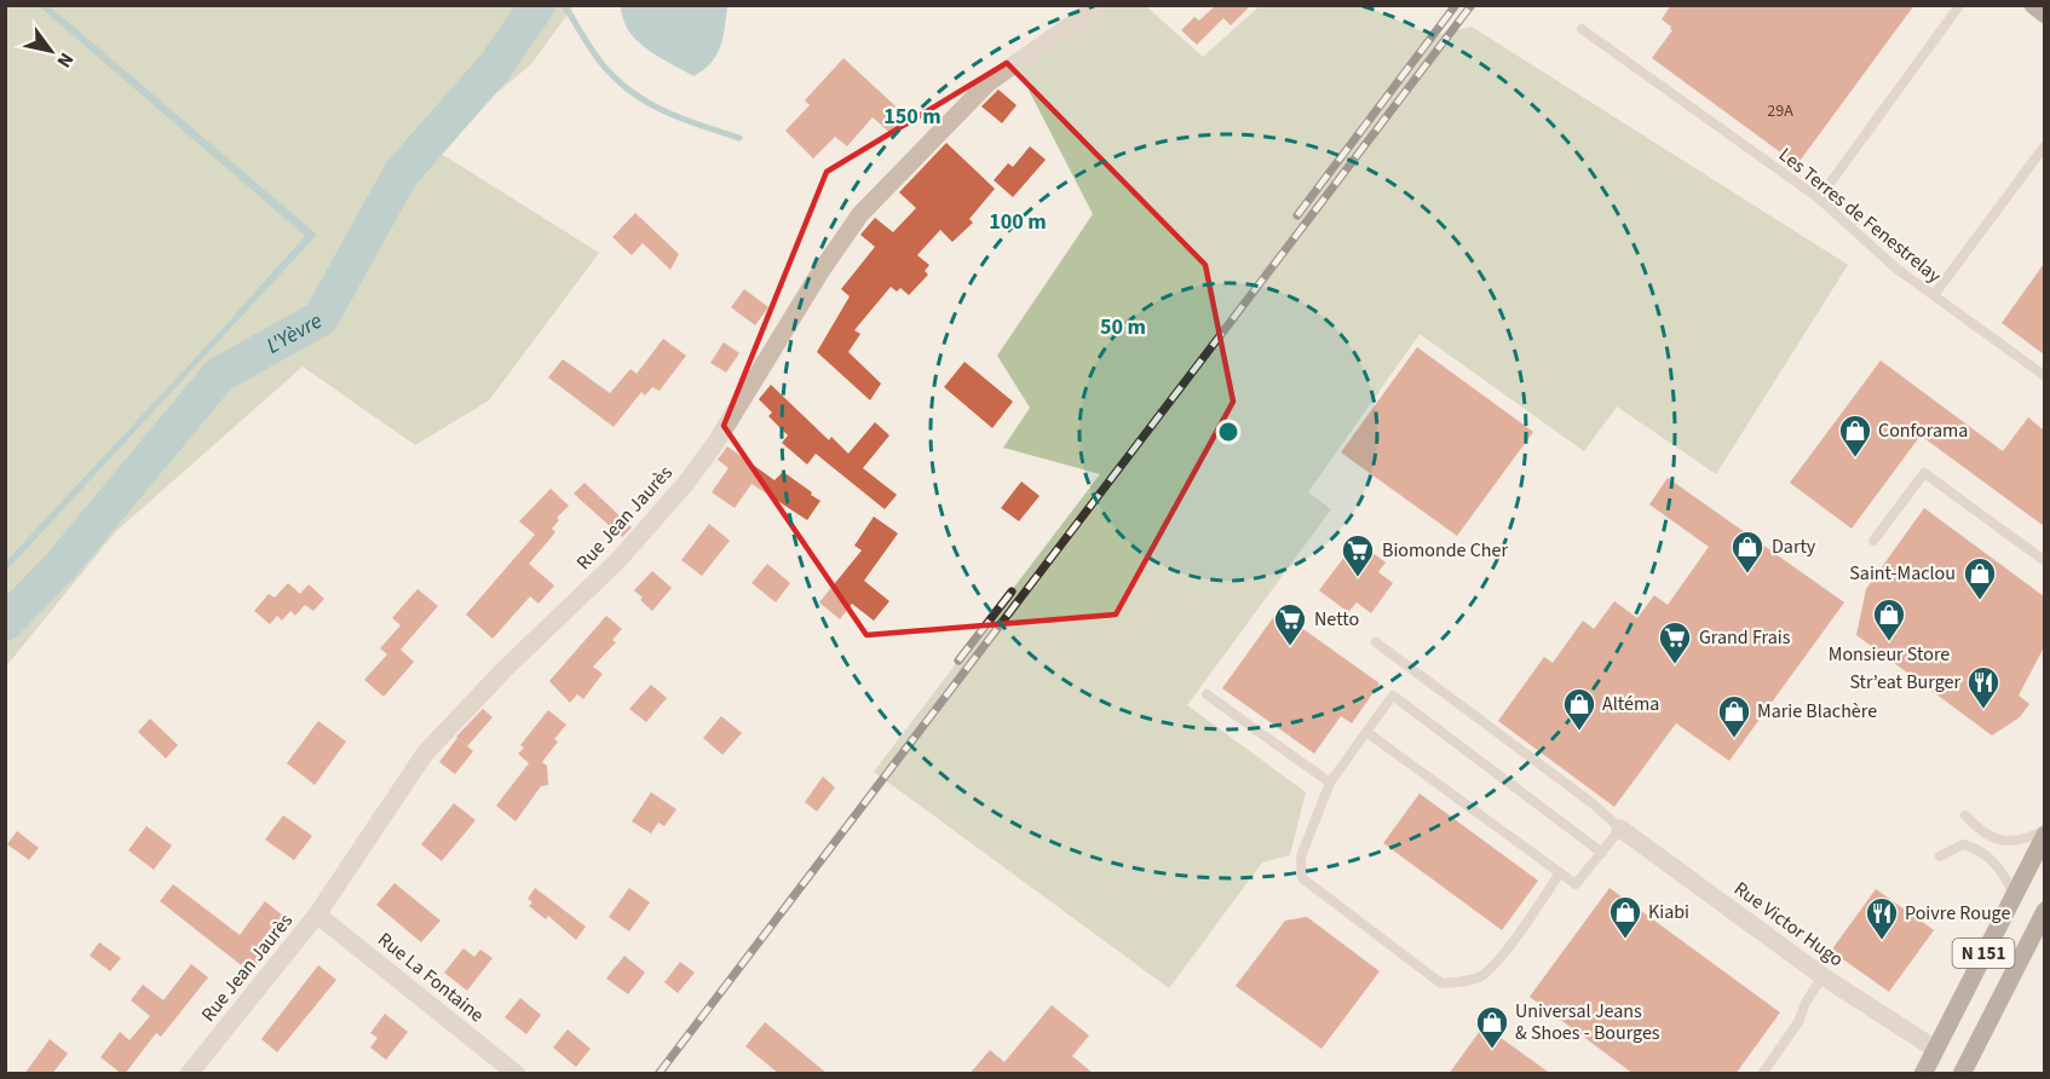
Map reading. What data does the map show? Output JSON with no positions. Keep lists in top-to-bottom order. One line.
{"streets":{"main road":["N 151"],"street":["Rue Jean Jaurès","Rue Victor Hugo","Rue La Fontaine"],"lane":["Les Terres de Fenestrelay"]},"crossings":[["Rue Jean Jaurès","Rue La Fontaine"],["Rue Victor Hugo","N 151"]],"water":["L'Yèvre"],"places":{"shop":["Conforama","Darty","Saint-Maclou","Monsieur Store","Altéma","Marie Blachère","Kiabi","Universal Jeans & Shoes - Bourges"],"supermarket":["Biomonde Cher","Netto","Grand Frais"],"restaurant":["Str’eat Burger","Poivre Rouge"]},"house_numbers":["29A"],"north":"bottom right","rings":["150 m","100 m","50 m"]}
